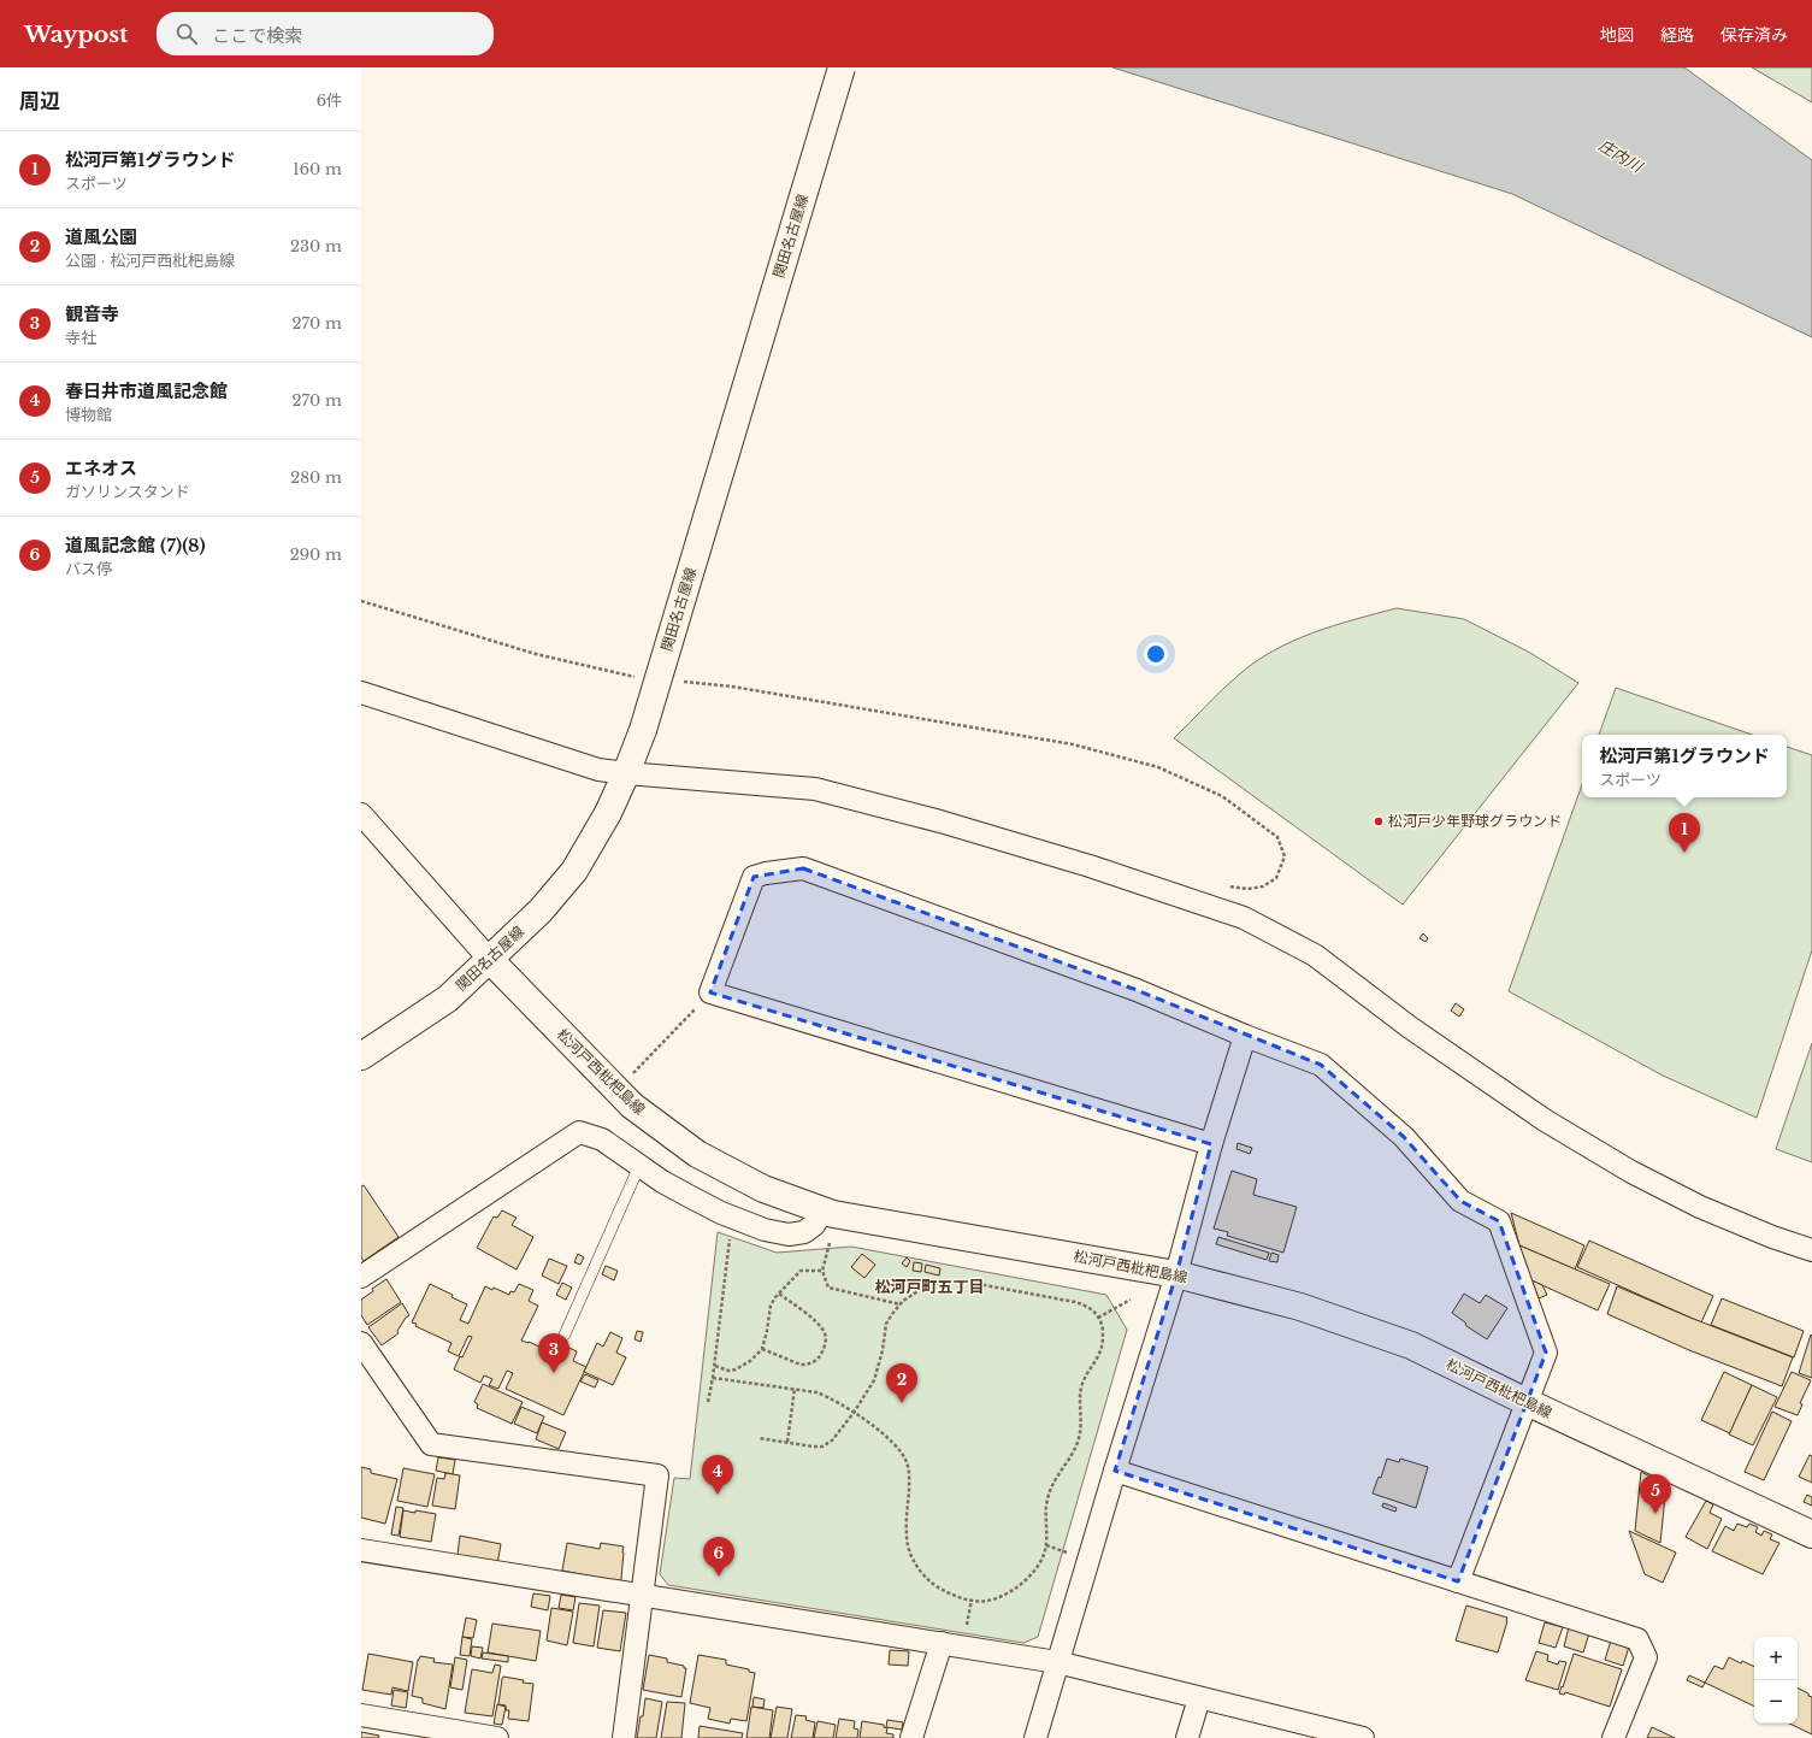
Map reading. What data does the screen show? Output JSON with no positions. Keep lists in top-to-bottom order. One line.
{"streets":{"main road":["関田名古屋線","松河戸西枇杷島線"]},"crossings":[["関田名古屋線","松河戸西枇杷島線"]],"districts":["松河戸町五丁目"],"water":["庄内川"],"places":["松河戸少年野球グラウンド"],"page":{"header":"Waypost","search":"ここで検索","nav":["地図","経路","保存済み"],"heading":["周辺","6件"],"list":[{"mark":"1","name":"松河戸第1グラウンド","note":"スポーツ","value":"160 m"},{"mark":"2","name":"道風公園","note":"公園 · 松河戸西枇杷島線","value":"230 m"},{"mark":"3","name":"観音寺","note":"寺社","value":"270 m"},{"mark":"4","name":"春日井市道風記念館","note":"博物館","value":"270 m"},{"mark":"5","name":"エネオス","note":"ガソリンスタンド","value":"280 m"},{"mark":"6","name":"道風記念館 (7)(8)","note":"バス停","value":"290 m"}],"popup":["松河戸第1グラウンド","スポーツ"],"pins":["1","3","2","4","5","6"],"map_buttons":["+","−"]}}
